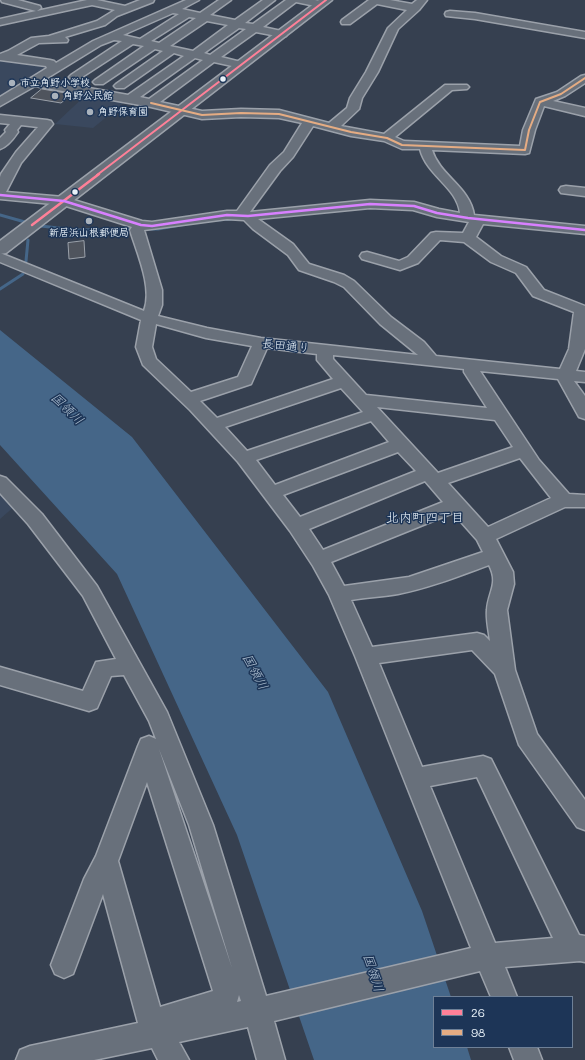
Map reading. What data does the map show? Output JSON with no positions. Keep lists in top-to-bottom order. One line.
{"streets":{"street":["長田通り"]},"districts":["北内町四丁目"],"water":["国領川"],"places":["市立角野小学校","角野公民館","角野保育園","新居浜山根郵便局"],"lines":["transit line 26","transit line 98"],"legend":["26","98"]}
